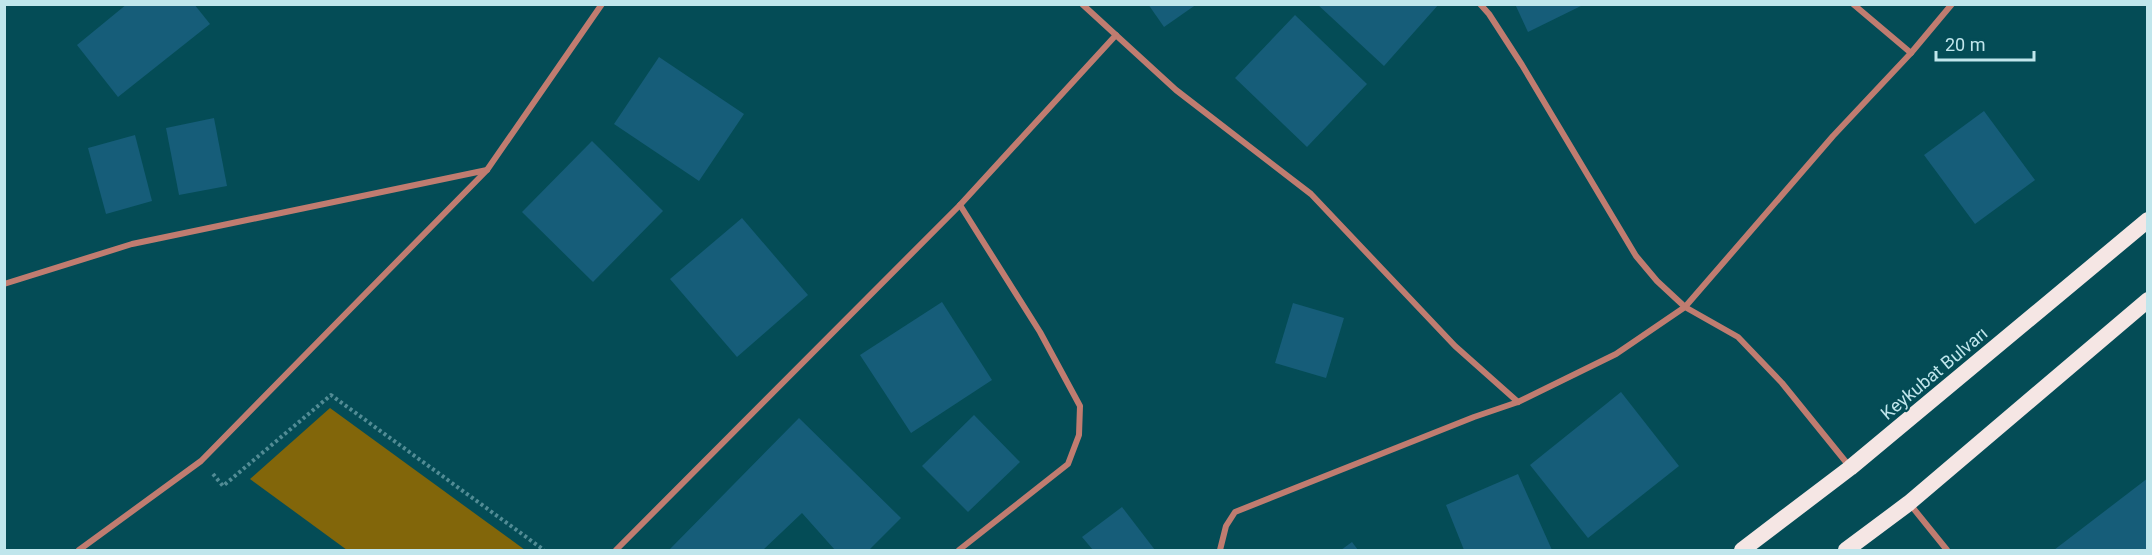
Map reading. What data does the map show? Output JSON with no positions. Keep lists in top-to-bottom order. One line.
{"streets":{"highway":["Keykubat Bulvarı"]},"scale_bar":"20 m"}
